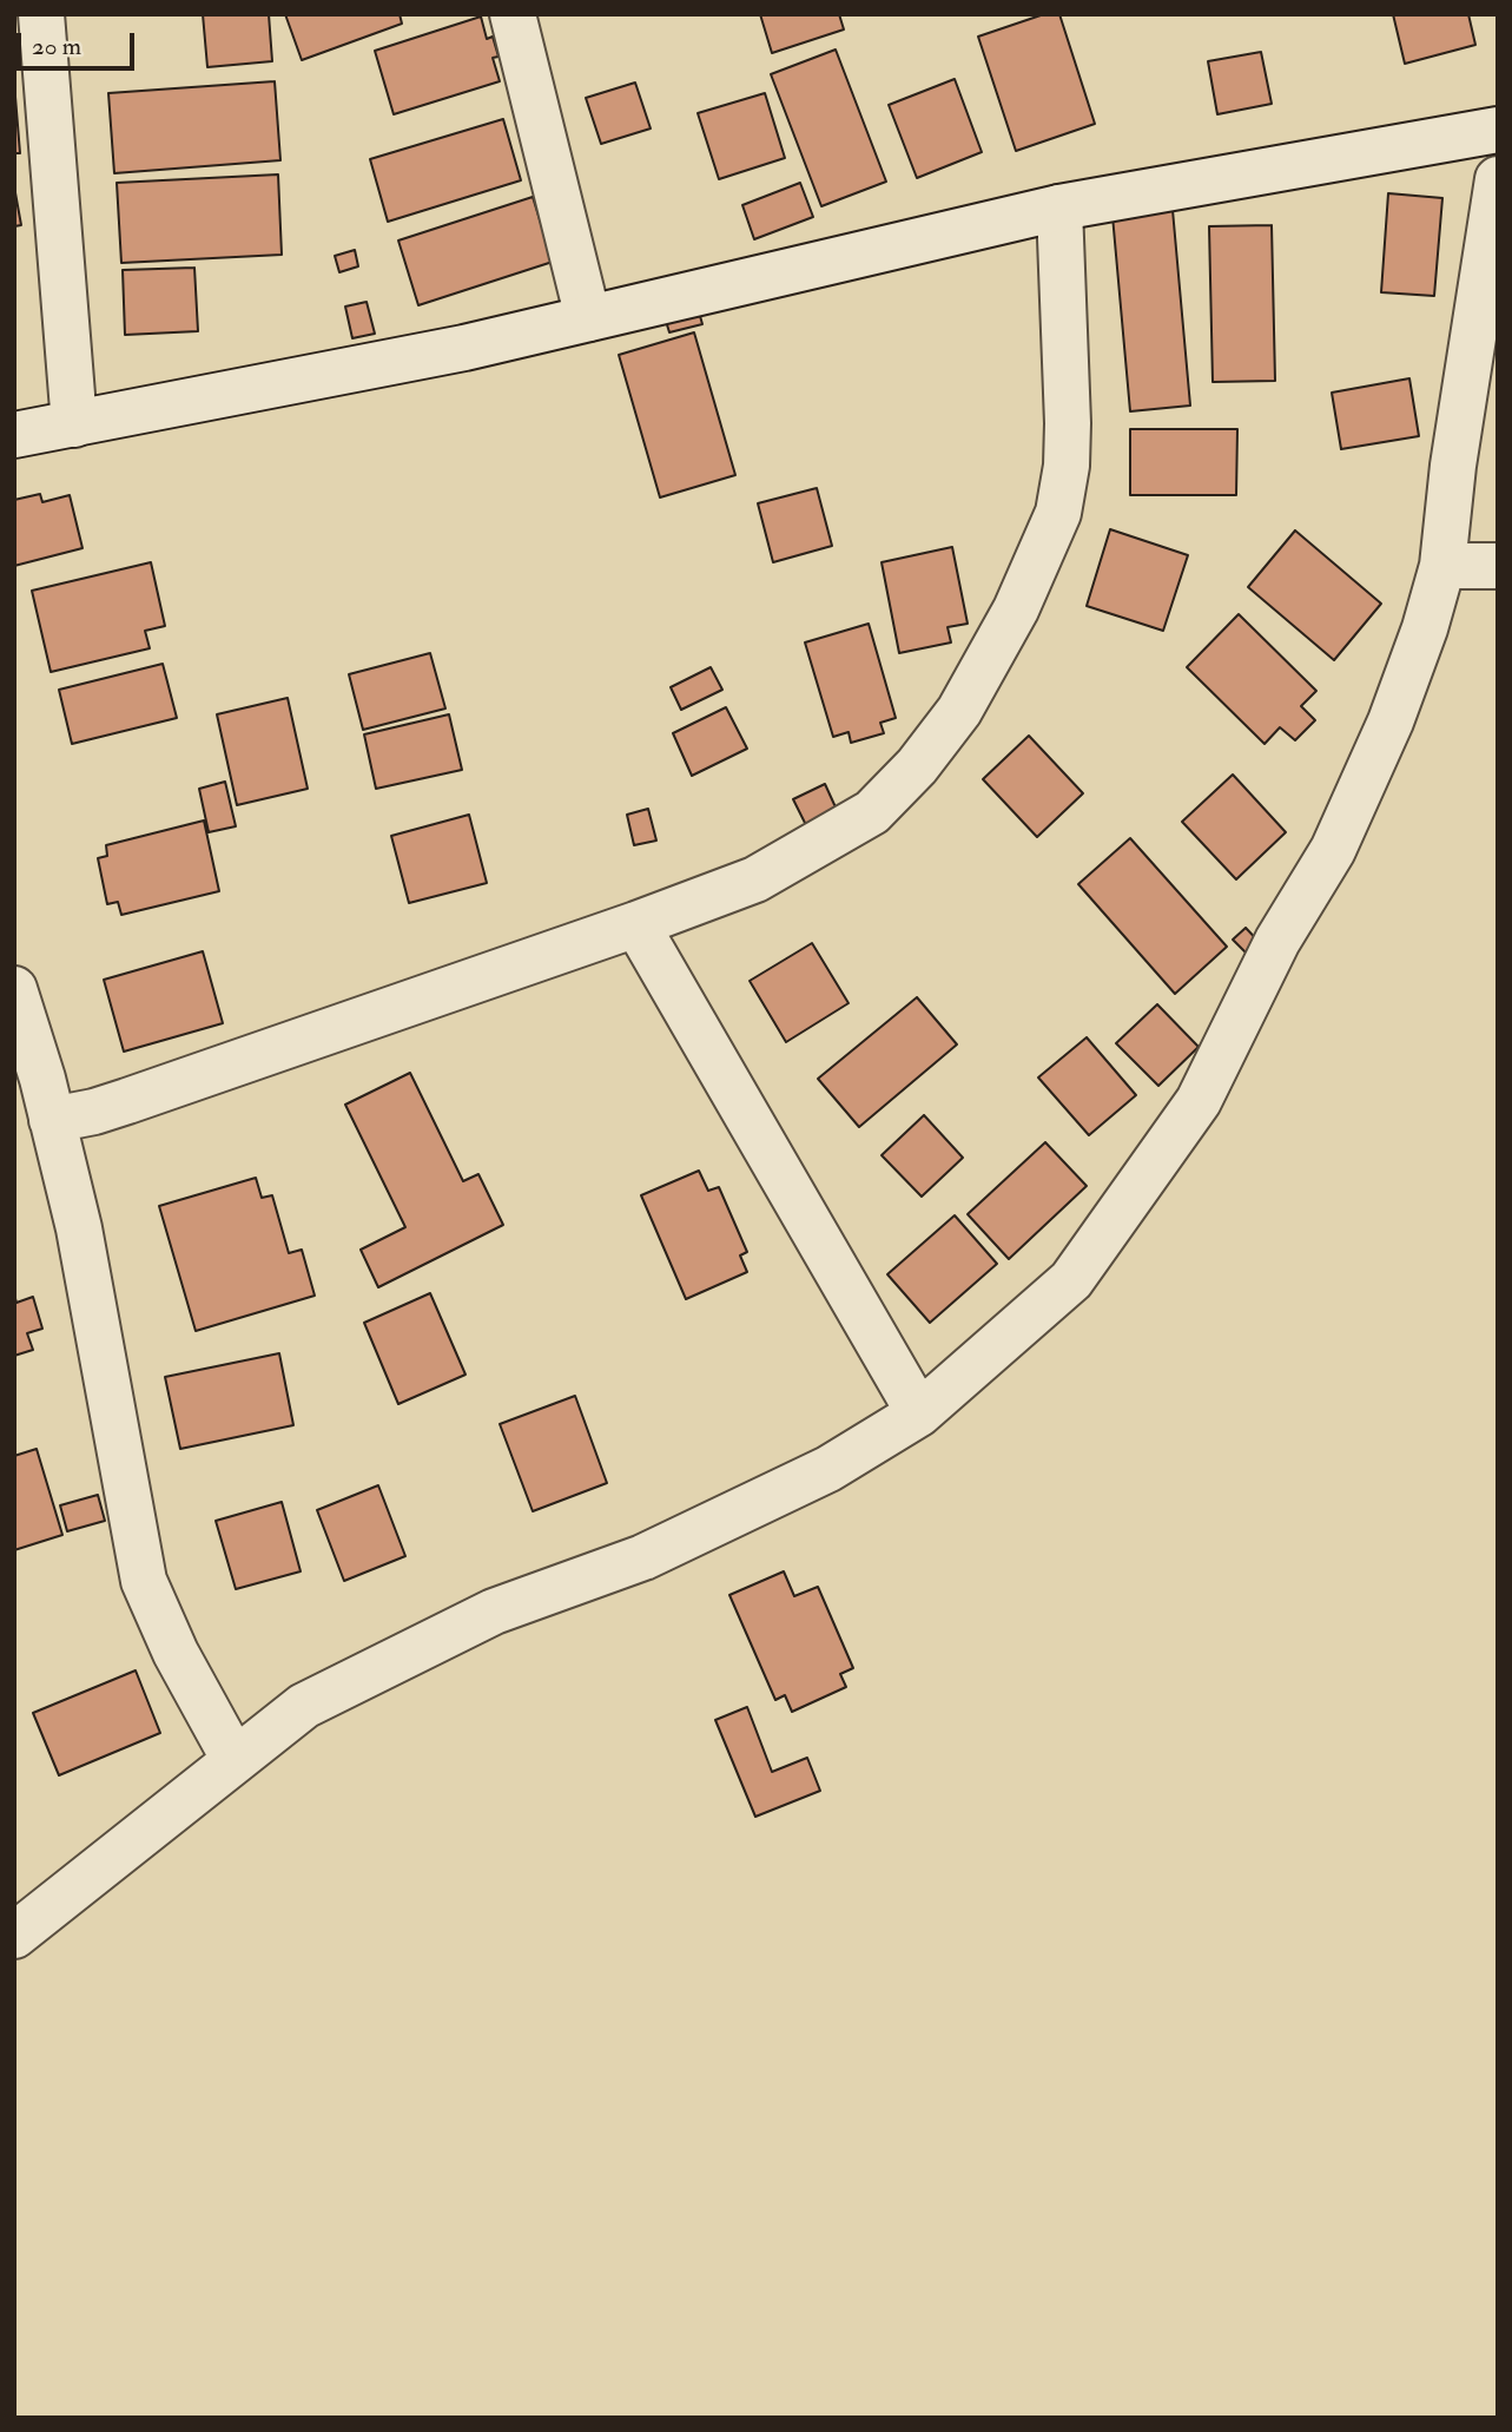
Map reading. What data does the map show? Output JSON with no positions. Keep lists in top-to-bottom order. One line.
{"scale_bar":"20 m"}
